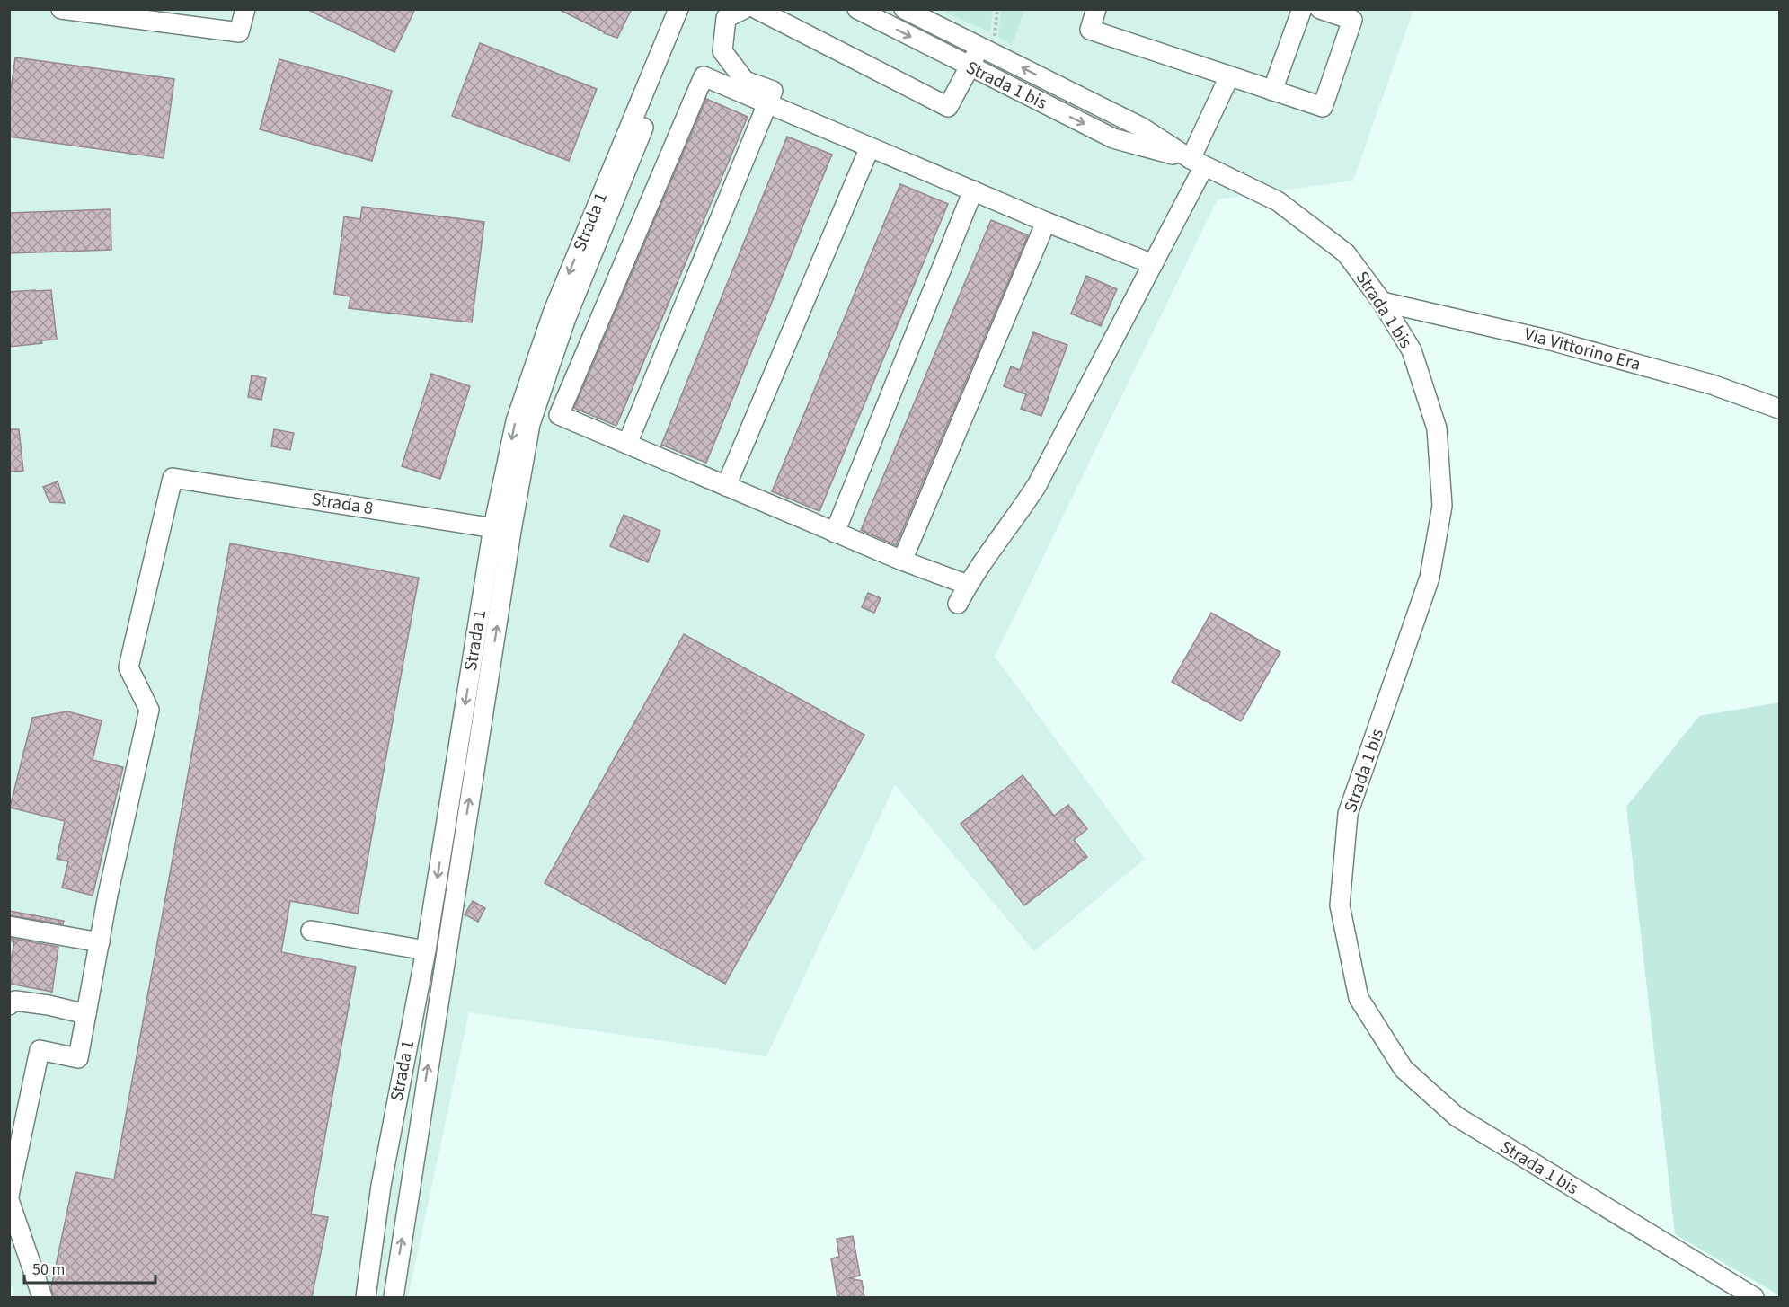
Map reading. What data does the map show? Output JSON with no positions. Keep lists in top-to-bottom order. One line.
{"streets":{"street":["Strada 1 bis","Strada 1","Via Vittorino Era","Strada 8"]},"crossings":[["Strada 1 bis","Via Vittorino Era"],["Strada 1","Strada 8"]],"scale_bar":"50 m"}
